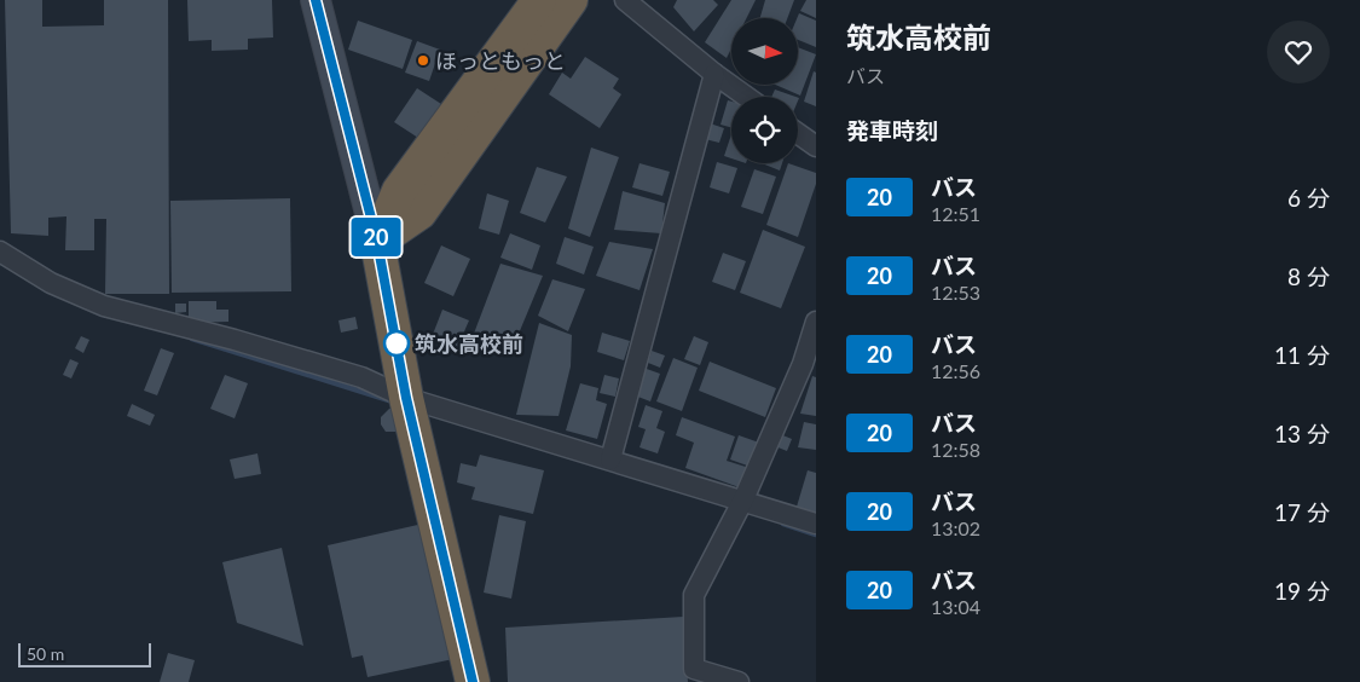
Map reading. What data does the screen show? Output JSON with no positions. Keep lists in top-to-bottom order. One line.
{"places":["ほっともっと","筑水高校前"],"lines":["bus line 20"],"scale_bar":"50 m","north":"right","page":{"on_map":"20","heading":[["筑水高校前","バス"],"発車時刻"],"list":[{"mark":"20","name":"バス","note":"12:51","value":"6 分"},{"mark":"20","name":"バス","note":"12:53","value":"8 分"},{"mark":"20","name":"バス","note":"12:56","value":"11 分"},{"mark":"20","name":"バス","note":"12:58","value":"13 分"},{"mark":"20","name":"バス","note":"13:02","value":"17 分"},{"mark":"20","name":"バス","note":"13:04","value":"19 分"}],"scale":"50 m"}}
